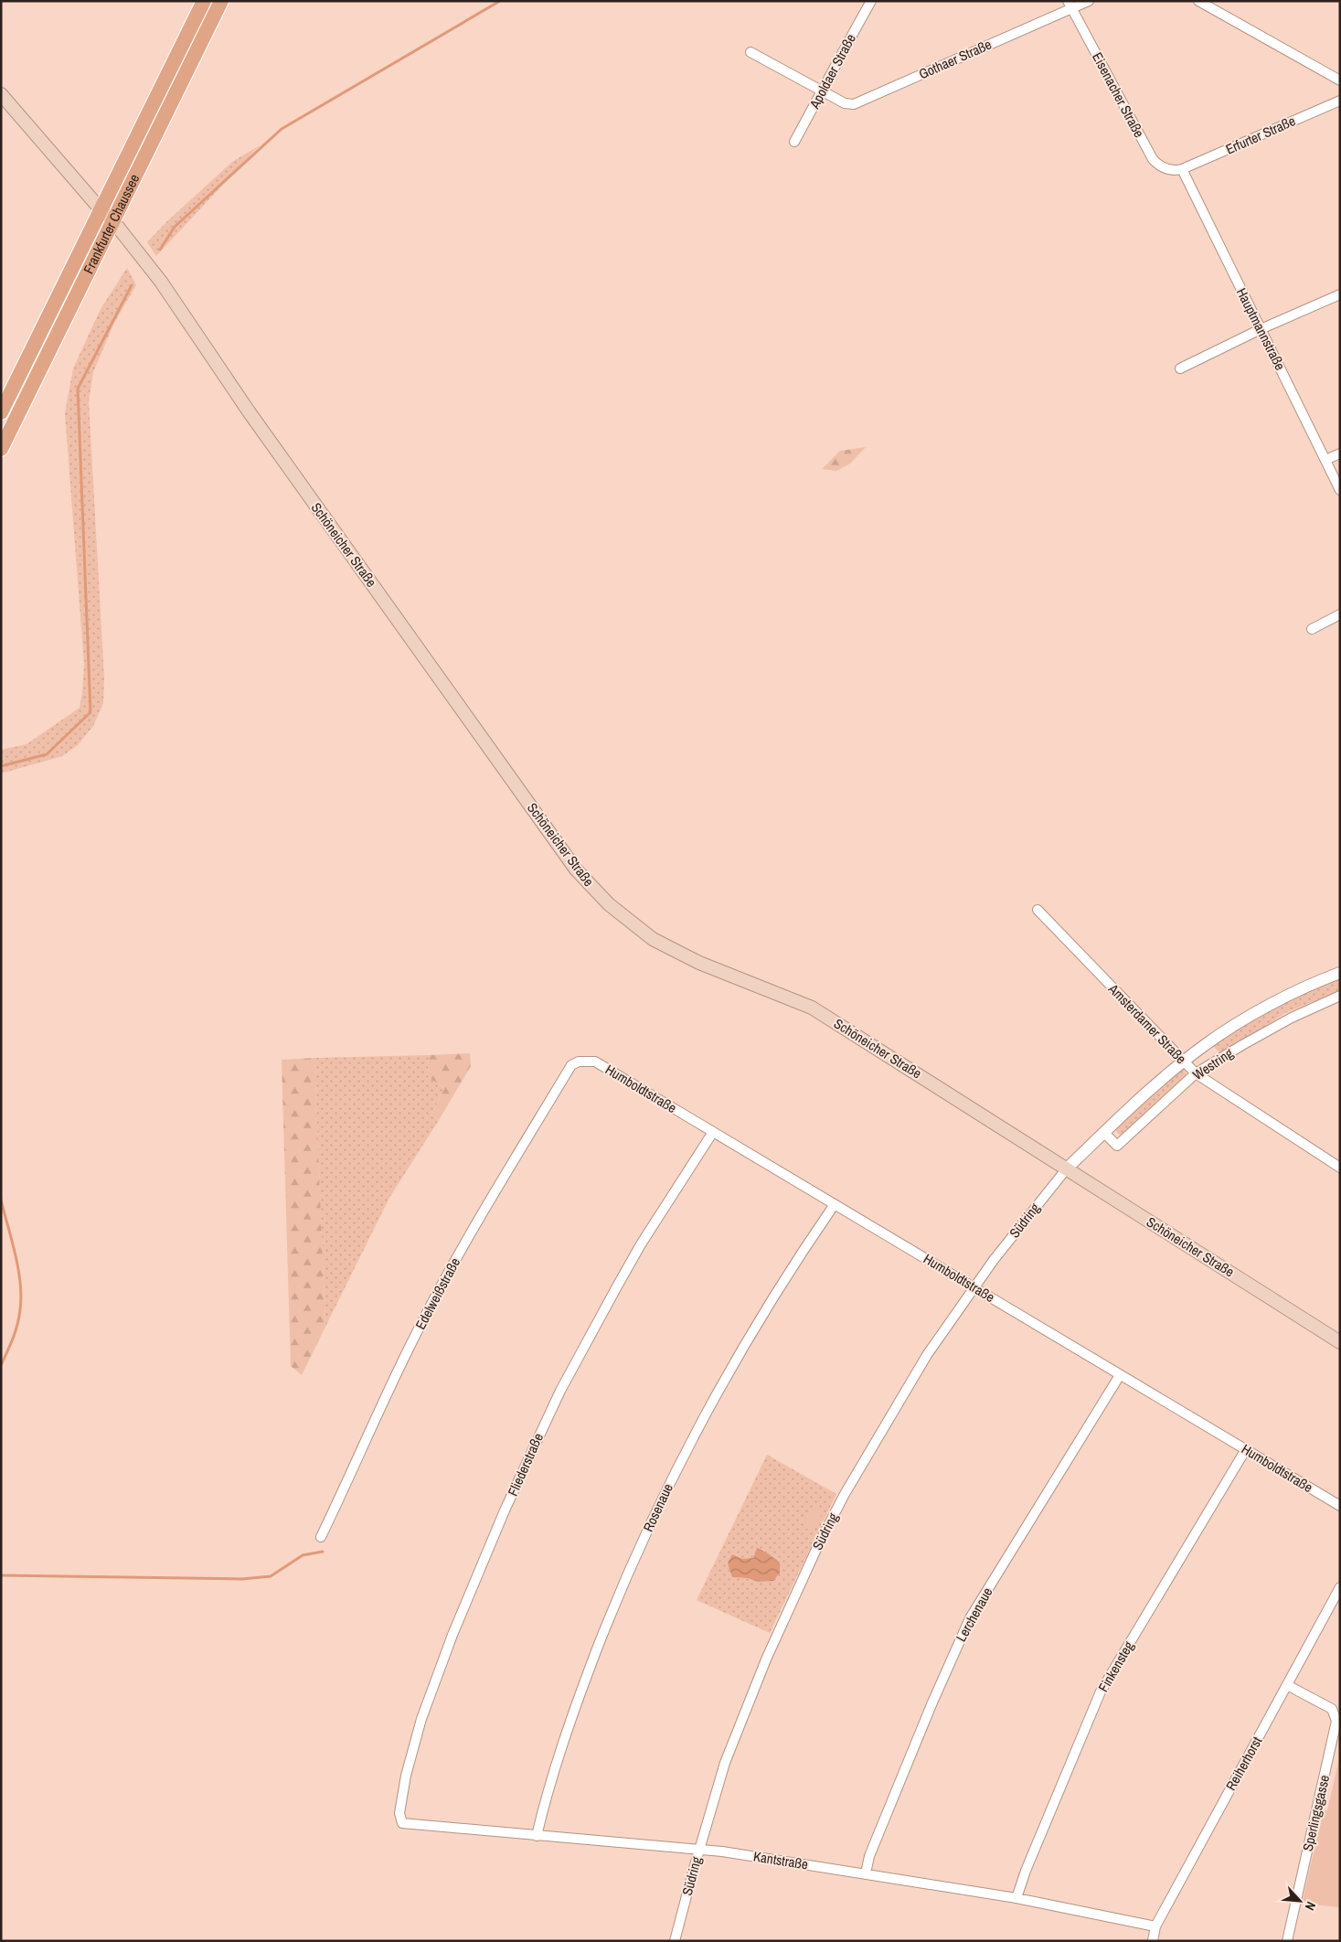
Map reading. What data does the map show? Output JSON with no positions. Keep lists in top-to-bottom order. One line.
{"streets":{"main road":["Frankfurter Chaussee","Schöneicher Straße"],"street":["Gothaer Straße","Apoldaer Straße","Eisenacher Straße","Erfurter Straße","Hauptmannstraße","Amsterdamer Straße","Westring","Humboldtstraße","Südring","Edelweißstraße","Fliederstraße","Rosenaue","Lerchenaue","Finkensteg","Reiherhorst","Sperlingsgasse","Kantstraße"]},"crossings":[["Gothaer Straße","Apoldaer Straße"],["Gothaer Straße","Eisenacher Straße"],["Eisenacher Straße","Erfurter Straße"],["Eisenacher Straße","Hauptmannstraße"],["Erfurter Straße","Hauptmannstraße"],["Frankfurter Chaussee","Schöneicher Straße"],["Schöneicher Straße","Westring"],["Schöneicher Straße","Südring"],["Amsterdamer Straße","Westring"],["Westring","Südring"],["Humboldtstraße","Südring"],["Humboldtstraße","Edelweißstraße"],["Humboldtstraße","Fliederstraße"],["Humboldtstraße","Rosenaue"],["Humboldtstraße","Lerchenaue"],["Humboldtstraße","Finkensteg"],["Südring","Kantstraße"],["Fliederstraße","Kantstraße"],["Rosenaue","Kantstraße"],["Lerchenaue","Kantstraße"],["Finkensteg","Kantstraße"],["Reiherhorst","Sperlingsgasse"],["Reiherhorst","Kantstraße"]],"north":"bottom right"}
